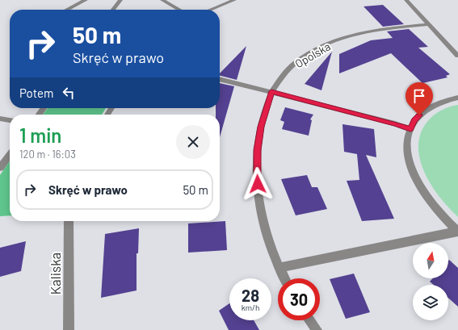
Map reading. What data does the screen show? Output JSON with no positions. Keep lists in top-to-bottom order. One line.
{"streets":{"street":["Opolska","Kaliska"]},"north":"top","page":{"turn":["50 m","Skręć w prawo"],"then":"Potem","heading":["1 min","120 m · 16:03"],"list":[{"name":"Skręć w prawo","value":"50 m"}],"speed":"28 km/h","limit":"30"}}
